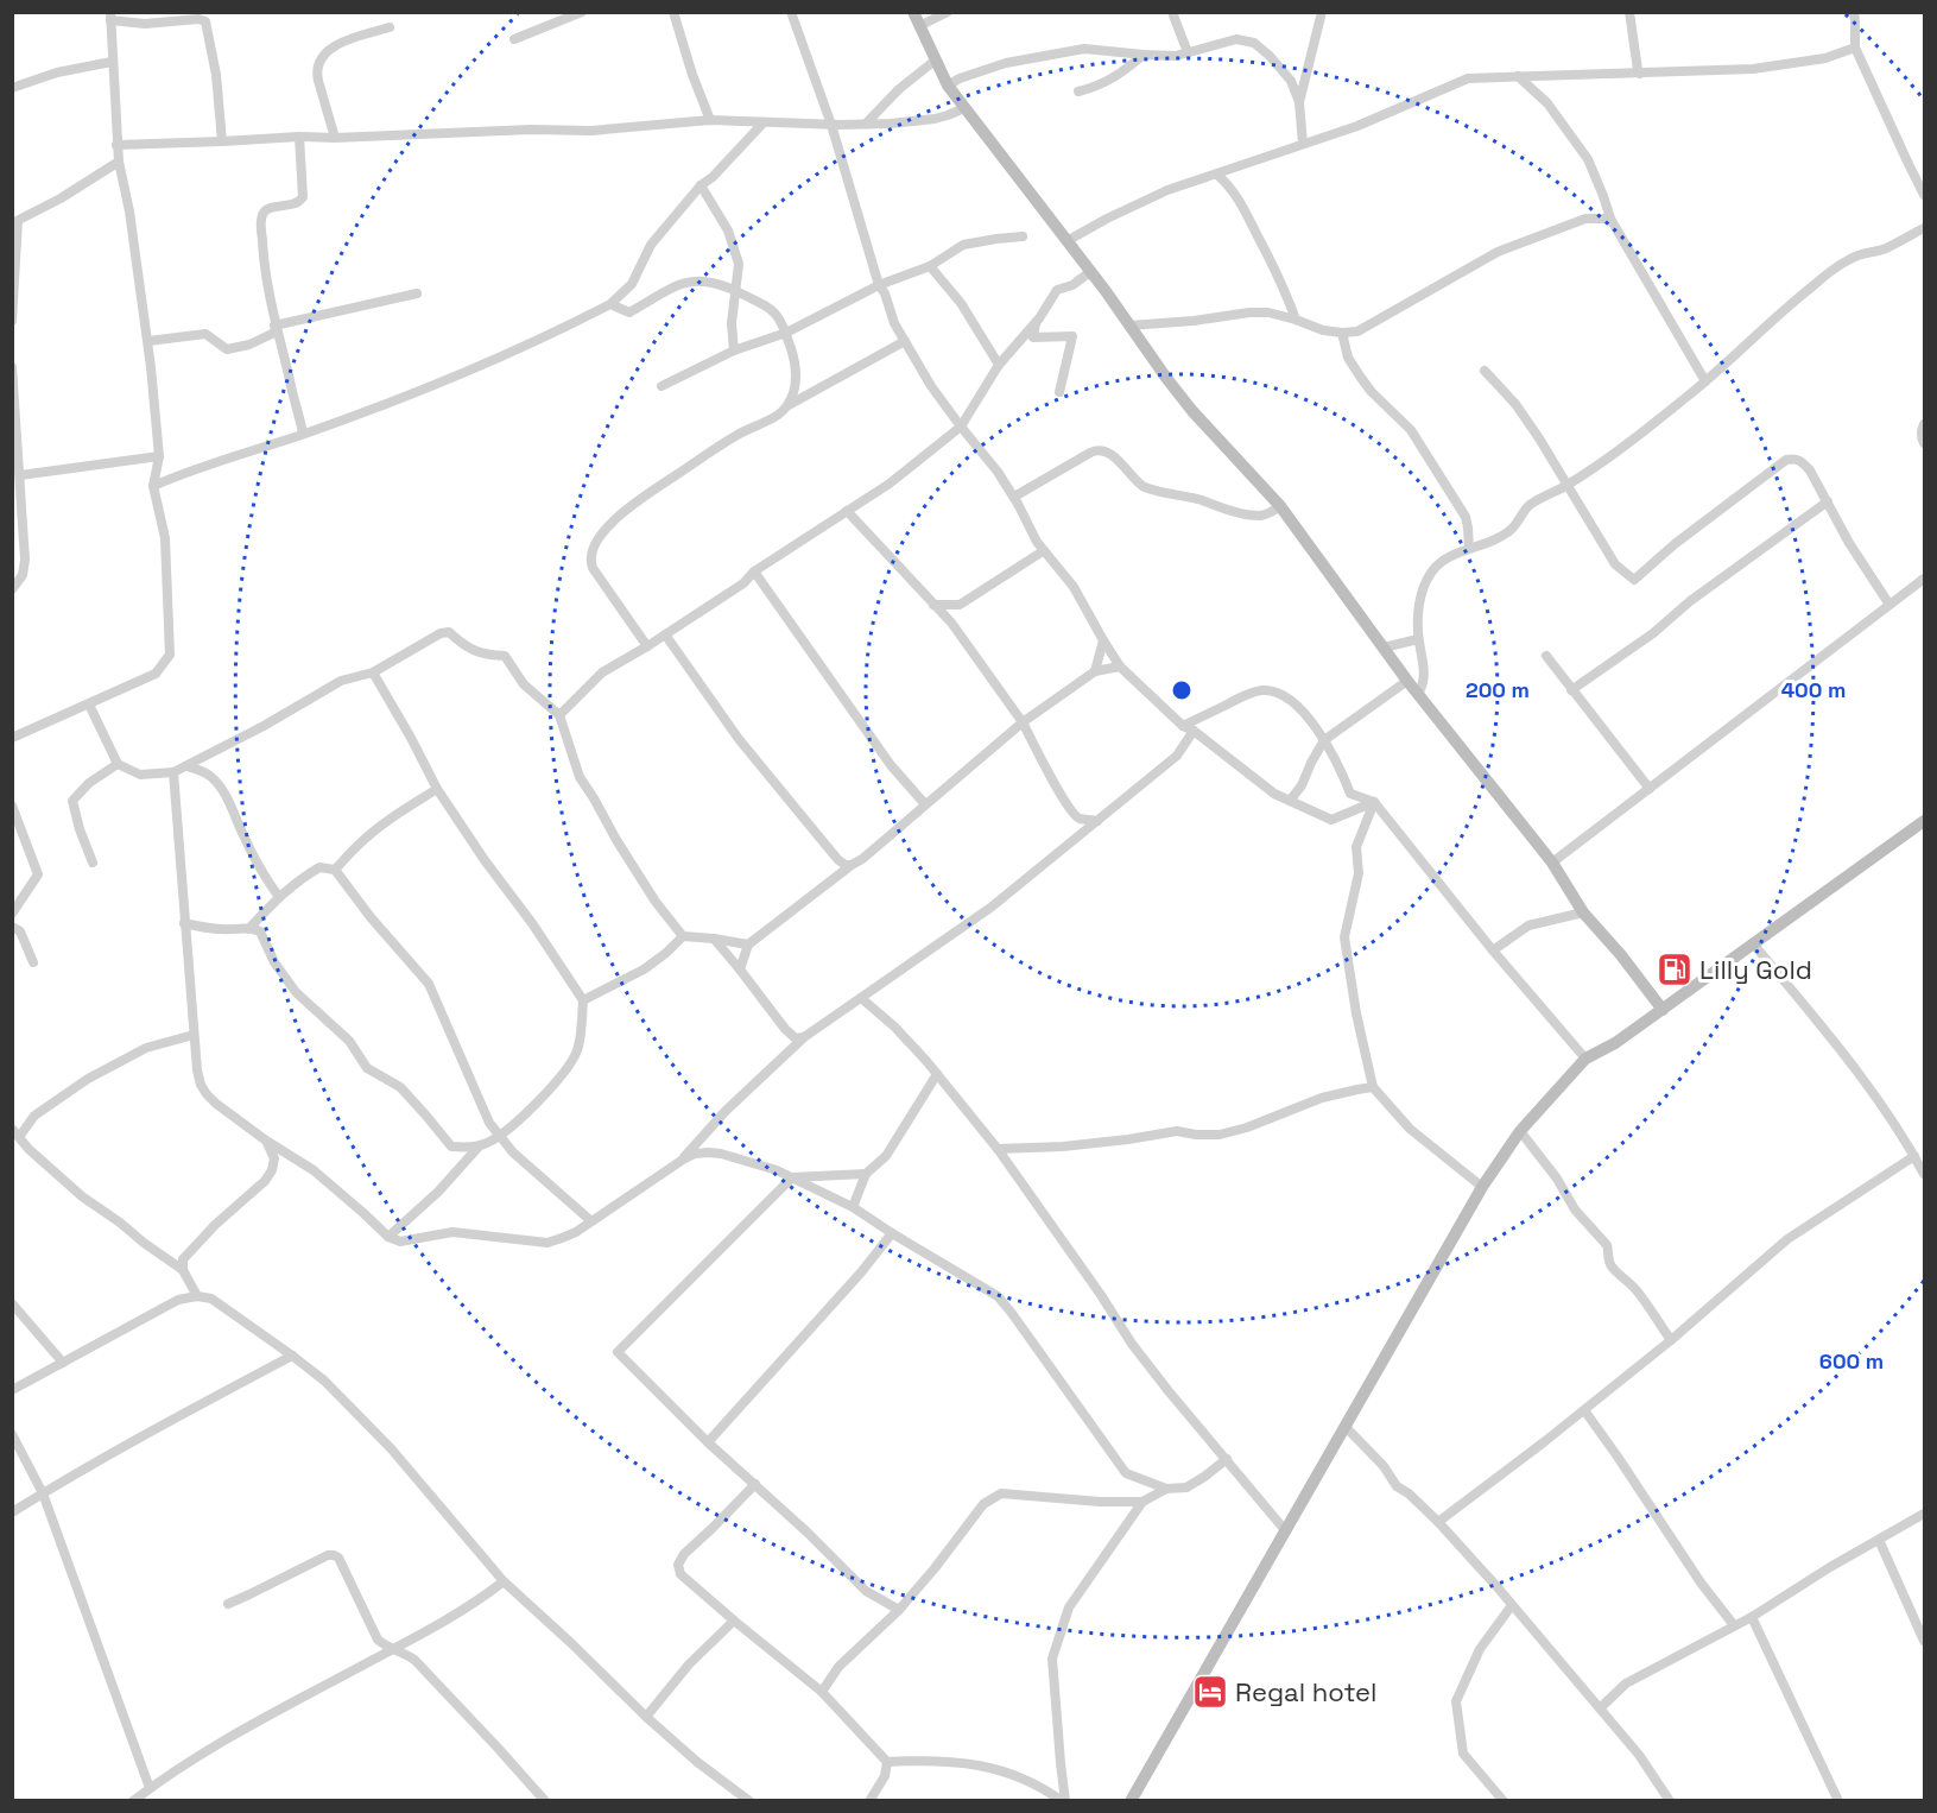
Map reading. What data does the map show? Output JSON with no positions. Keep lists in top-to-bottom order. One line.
{"places":{"fuel station":["Lilly Gold"],"hotel":["Regal hotel"]},"rings":["200 m","400 m","600 m"]}
